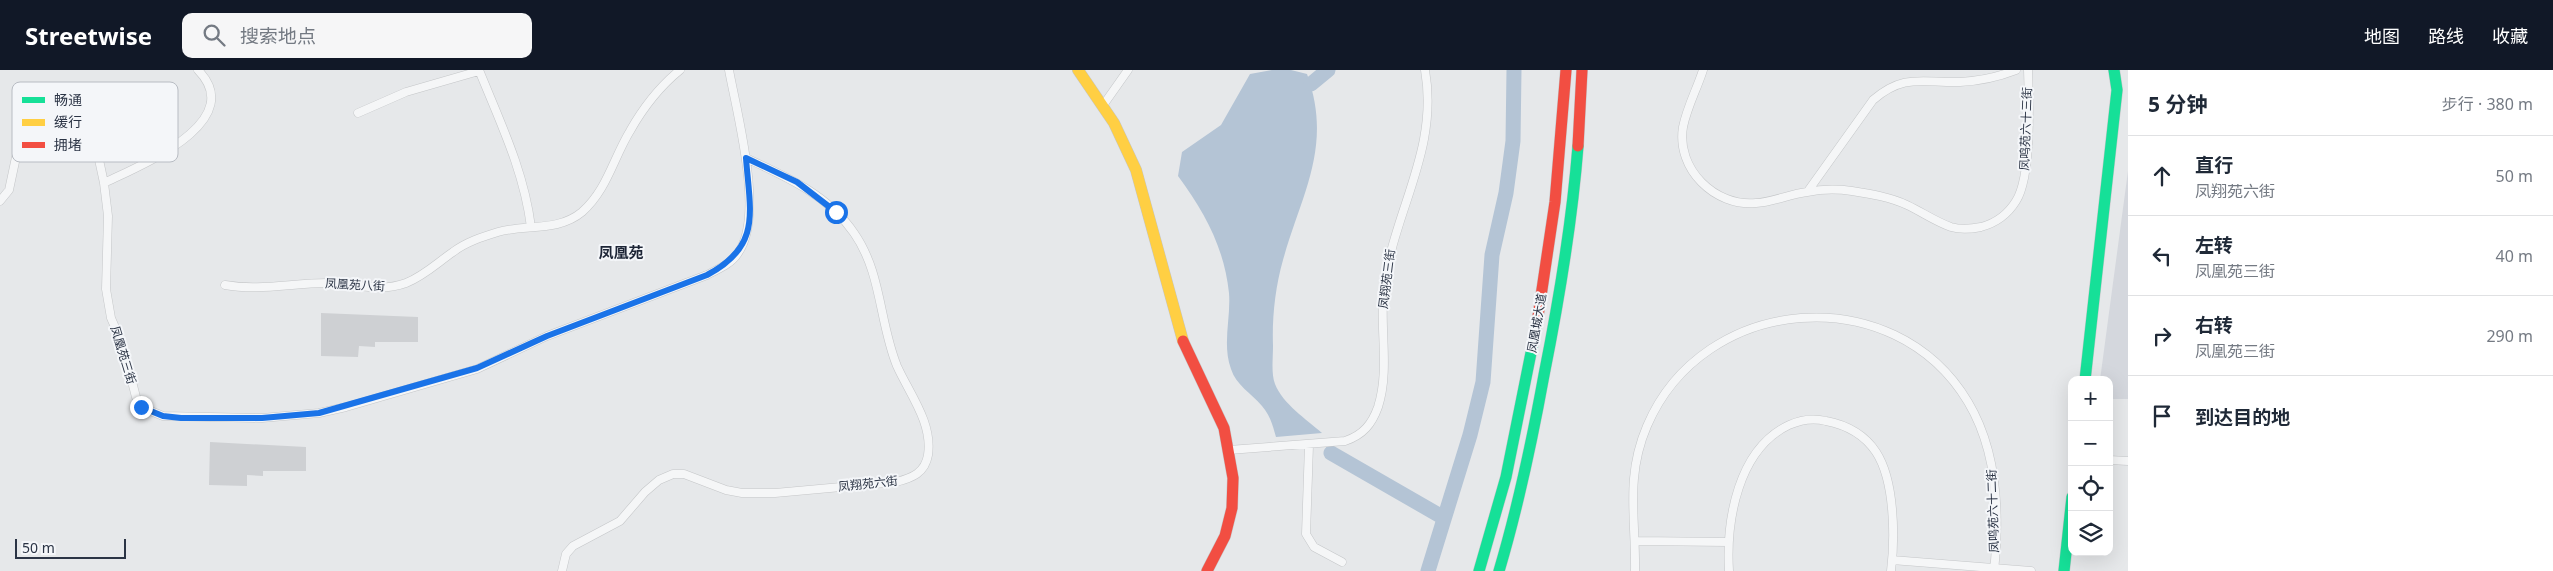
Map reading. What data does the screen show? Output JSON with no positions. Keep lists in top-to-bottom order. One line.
{"streets":{"main road":["凤凰城大道"],"lane":["凤鸣苑六十三街","凤翔苑三街","凤凰苑八街","凤凰苑三街","凤翔苑六街","凤鸣苑六十二街"]},"crossings":[["凤凰苑三街","凤翔苑六街"]],"districts":["凤凰苑"],"legend":["畅通","缓行","拥堵"],"scale_bar":"50 m","page":{"header":"Streetwise","search":"搜索地点","nav":["地图","路线","收藏"],"heading":["5 分钟","步行 · 380 m"],"list":[["直行","凤翔苑六街","50 m"],["左转","凤凰苑三街","40 m"],["右转","凤凰苑三街","290 m"],"到达目的地"],"map_buttons":["+","−"],"scale":"50 m"}}
